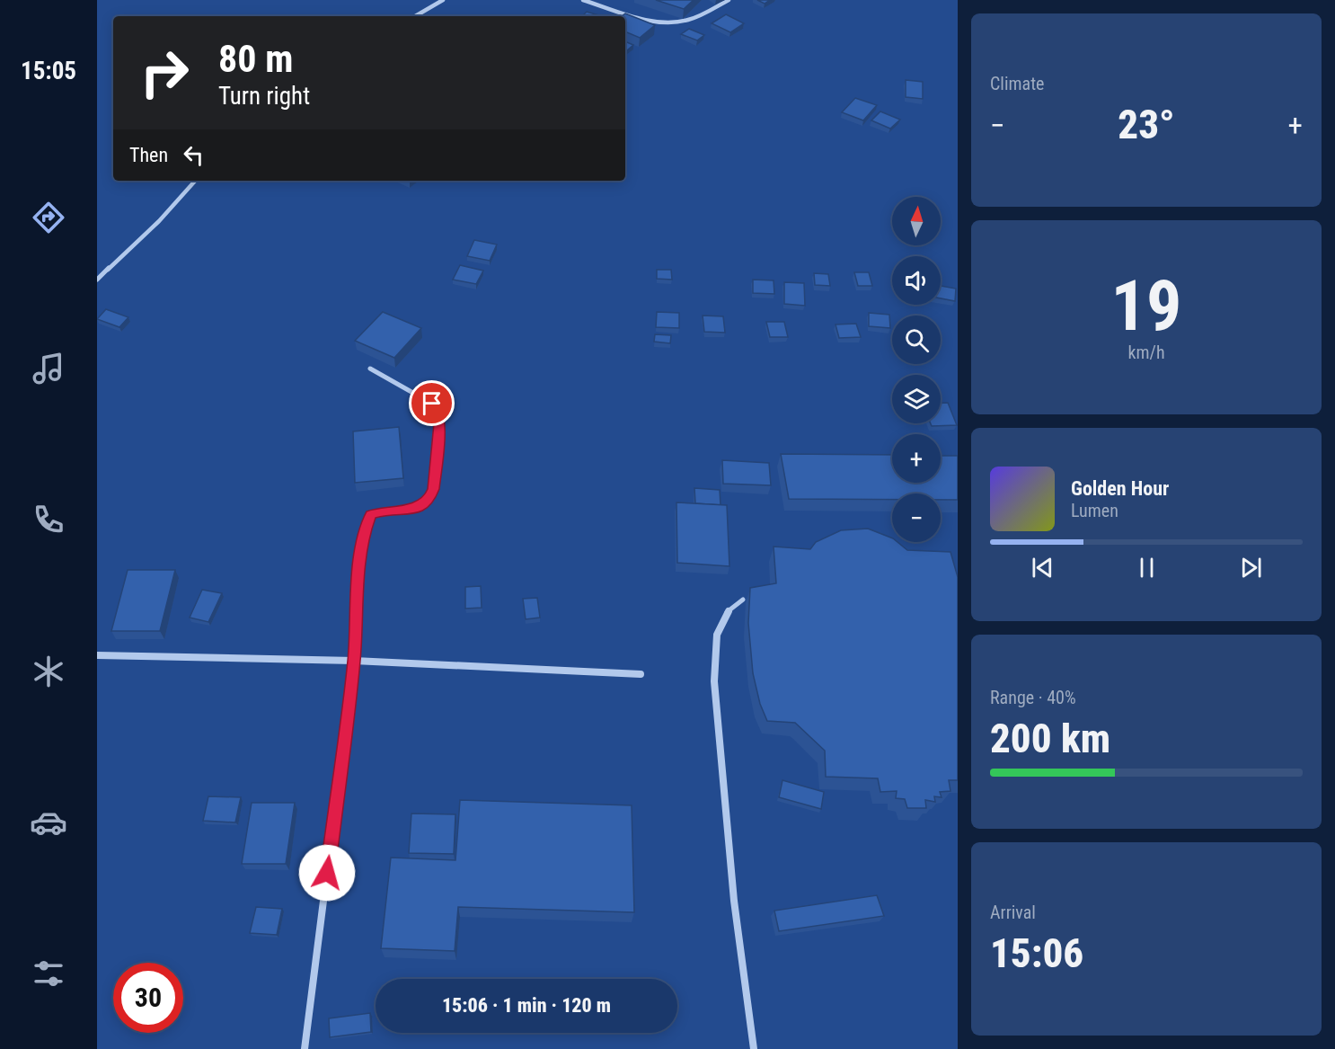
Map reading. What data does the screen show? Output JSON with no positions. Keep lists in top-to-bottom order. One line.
{"north":"top","page":{"tabs":"15:05","tile":["Climate",["19","km/h"],["Range · 40%","200 km"],["Arrival","15:06"]],"turn":["80 m","Turn right"],"heat":["−","23°","+"],"then":"Then","map_buttons":["+","−"],"song":["Golden Hour","Lumen"],"limit":"30","trip":"15:06 · 1 min · 120 m"}}
